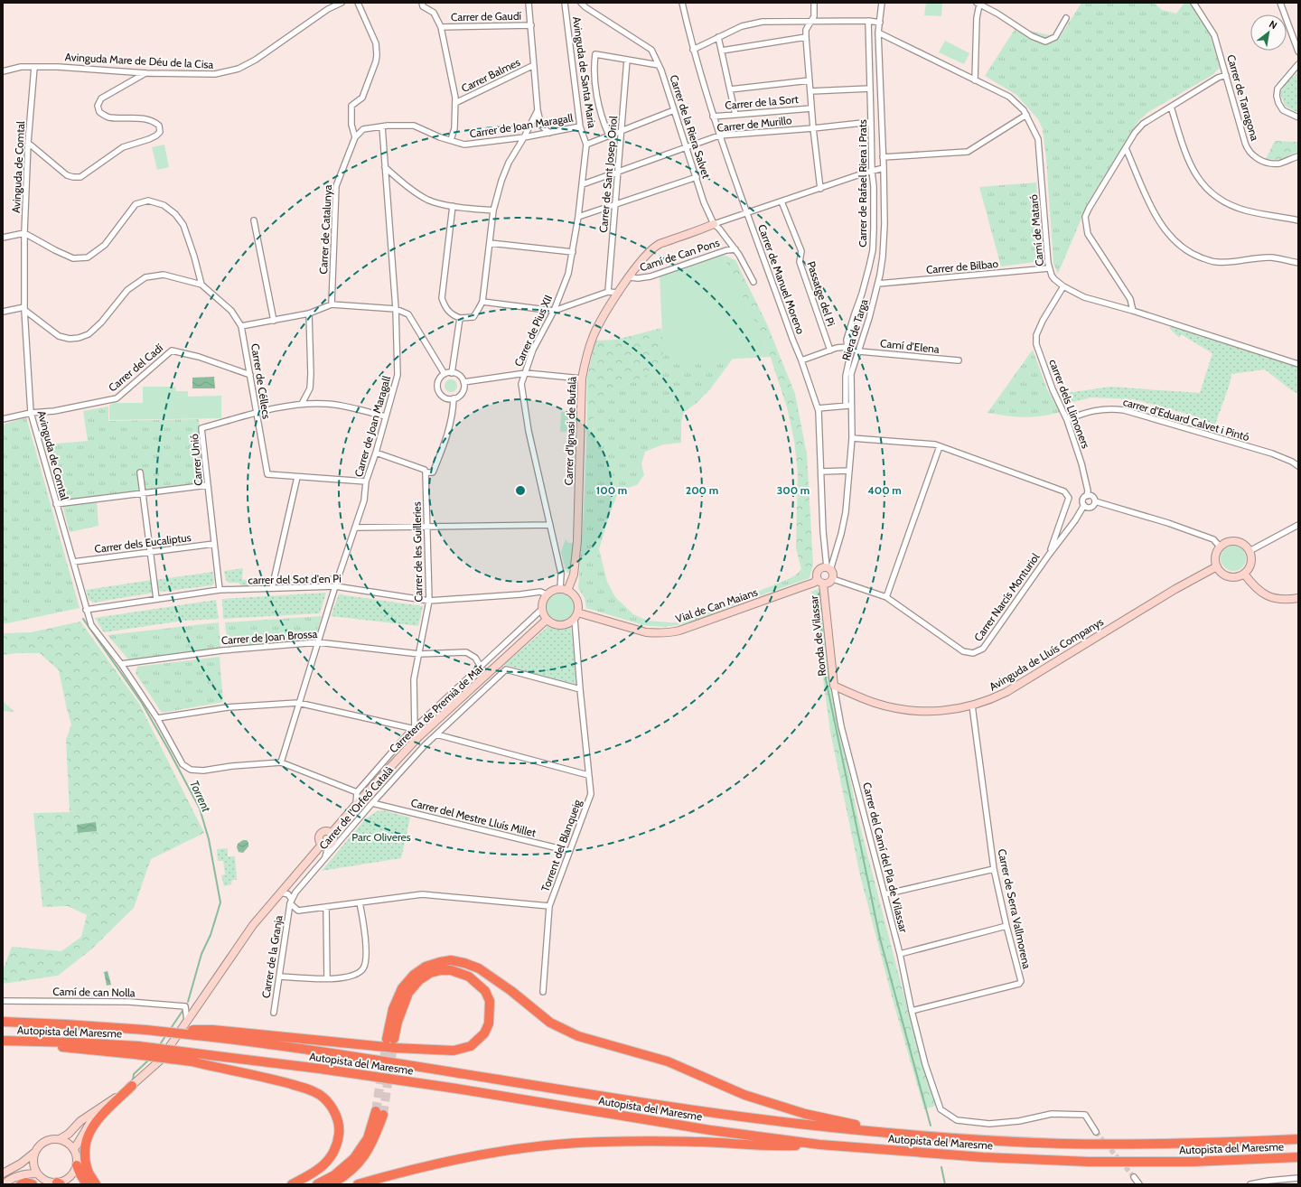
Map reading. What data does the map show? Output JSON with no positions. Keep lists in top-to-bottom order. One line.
{"streets":{"highway":["Autopista del Maresme"],"street":["Carrer de Gaudí","Avinguda Mare de Déu de la Cisa","Avinguda de Santa Maria","Carrer Balmes","Carrer de Tarragona","Carrer de la Sort","Carrer de Murillo","Carrer de Joan Maragall","Carrer de la Riera Salvet","Avinguda de Comtal","Carrer de Sant Josep Oriol","Carrer de Rafael Riera i Prats","Carrer de Catalunya","Camí de Mataró","Camí de Can Pons","Carrer de Bilbao","Carrer de Manuel Moreno","Passatge del Pi","Riera de Targa","Carrer de Pius XII","Camí d'Elena","Carrer del Cadí","Carrer de Céllecs","carrer dels Llimoners","carrer d'Eduard Calvet i Pintó","Carrer d'Ignasi de Bufalà","Carrer Unió","Carrer dels Eucaliptus","Carrer de les Guilleries","carrer del Sot d'en Pi","Carrer Narcís Monturiol","Vial de Can Maians","Ronda de Vilassar","Carrer de Joan Brossa","Avinguda de Lluís Companys","Carretera de Premià de Mar","Carrer de l'Orfeó Català","Carrer del Mestre Lluís Millet","Torrent del Blanqueig","Carrer del Camí del Pla de Vilassar","Carrer de Serra Vallmorena","Carrer de la Granja","Camí de can Nolla"]},"crossings":[["Avinguda Mare de Déu de la Cisa","Avinguda de Comtal"],["Avinguda de Santa Maria","Carrer de Joan Maragall"],["Avinguda de Santa Maria","Carrer de Pius XII"],["Carrer de la Sort","Carrer de Manuel Moreno"],["Carrer de Murillo","Carrer de la Riera Salvet"],["Carrer de Murillo","Carrer de Sant Josep Oriol"],["Carrer de Murillo","Carrer de Rafael Riera i Prats"],["Carrer de Murillo","Carrer de Manuel Moreno"],["Carrer de Murillo","Carrer de Pius XII"],["Carrer de Joan Maragall","Avinguda de Comtal"],["Carrer de Joan Maragall","Carrer de Catalunya"],["Carrer de Joan Maragall","Carrer de Céllecs"],["Carrer de Joan Maragall","Carrer Unió"],["Carrer de Joan Maragall","carrer del Sot d'en Pi"],["Carrer de Joan Maragall","Carrer de Joan Brossa"],["Carrer de la Riera Salvet","Camí de Can Pons"],["Carrer de la Riera Salvet","Carrer d'Ignasi de Bufalà"],["Avinguda de Comtal","Carrer del Cadí"],["Avinguda de Comtal","Carrer dels Eucaliptus"],["Avinguda de Comtal","carrer del Sot d'en Pi"],["Avinguda de Comtal","Carrer de Joan Brossa"],["Carrer de Rafael Riera i Prats","Riera de Targa"],["Carrer de Rafael Riera i Prats","Camí d'Elena"],["Camí de Mataró","Carrer de Bilbao"],["Camí de Mataró","Riera de Targa"],["Camí de Mataró","carrer dels Llimoners"],["Camí de Can Pons","Carrer d'Ignasi de Bufalà"],["Carrer de Bilbao","Riera de Targa"],["Carrer de Manuel Moreno","Riera de Targa"],["Carrer de Manuel Moreno","Carrer Narcís Monturiol"],["Carrer de Manuel Moreno","Vial de Can Maians"],["Carrer de Manuel Moreno","Ronda de Vilassar"],["Riera de Targa","Camí d'Elena"],["Riera de Targa","Carrer Narcís Monturiol"],["Riera de Targa","Vial de Can Maians"],["Riera de Targa","Ronda de Vilassar"],["Carrer de Pius XII","Carrer d'Ignasi de Bufalà"],["Carrer de Pius XII","carrer del Sot d'en Pi"],["Carrer de Pius XII","Vial de Can Maians"],["Carrer de Pius XII","Carretera de Premià de Mar"],["Carrer de Pius XII","Torrent del Blanqueig"],["Carrer del Cadí","Carrer de Céllecs"],["Carrer de Céllecs","Carrer Unió"],["carrer dels Llimoners","carrer d'Eduard Calvet i Pintó"],["carrer dels Llimoners","Carrer Narcís Monturiol"],["Carrer d'Ignasi de Bufalà","carrer del Sot d'en Pi"],["Carrer d'Ignasi de Bufalà","Vial de Can Maians"],["Carrer d'Ignasi de Bufalà","Carretera de Premià de Mar"],["Carrer d'Ignasi de Bufalà","Torrent del Blanqueig"],["Carrer Unió","Carrer dels Eucaliptus"],["Carrer Unió","carrer del Sot d'en Pi"],["Carrer de les Guilleries","carrer del Sot d'en Pi"],["Carrer de les Guilleries","Carrer de Joan Brossa"],["carrer del Sot d'en Pi","Vial de Can Maians"],["carrer del Sot d'en Pi","Carretera de Premià de Mar"],["carrer del Sot d'en Pi","Torrent del Blanqueig"],["Carrer Narcís Monturiol","Vial de Can Maians"],["Carrer Narcís Monturiol","Ronda de Vilassar"],["Vial de Can Maians","Ronda de Vilassar"],["Vial de Can Maians","Carretera de Premià de Mar"],["Vial de Can Maians","Torrent del Blanqueig"],["Ronda de Vilassar","Avinguda de Lluís Companys"],["Ronda de Vilassar","Carrer del Camí del Pla de Vilassar"],["Avinguda de Lluís Companys","Carrer del Camí del Pla de Vilassar"],["Avinguda de Lluís Companys","Carrer de Serra Vallmorena"],["Carretera de Premià de Mar","Carrer de l'Orfeó Català"],["Carretera de Premià de Mar","Torrent del Blanqueig"],["Carrer de l'Orfeó Català","Carrer del Mestre Lluís Millet"],["Carrer de l'Orfeó Català","Torrent del Blanqueig"],["Carrer de l'Orfeó Català","Carrer de la Granja"],["Carrer del Mestre Lluís Millet","Torrent del Blanqueig"],["Carrer del Camí del Pla de Vilassar","Carrer de Serra Vallmorena"]],"water":["Torrent"],"parks":["Parc Oliveres"],"north":"top right","rings":["100 m","200 m","300 m","400 m"]}
